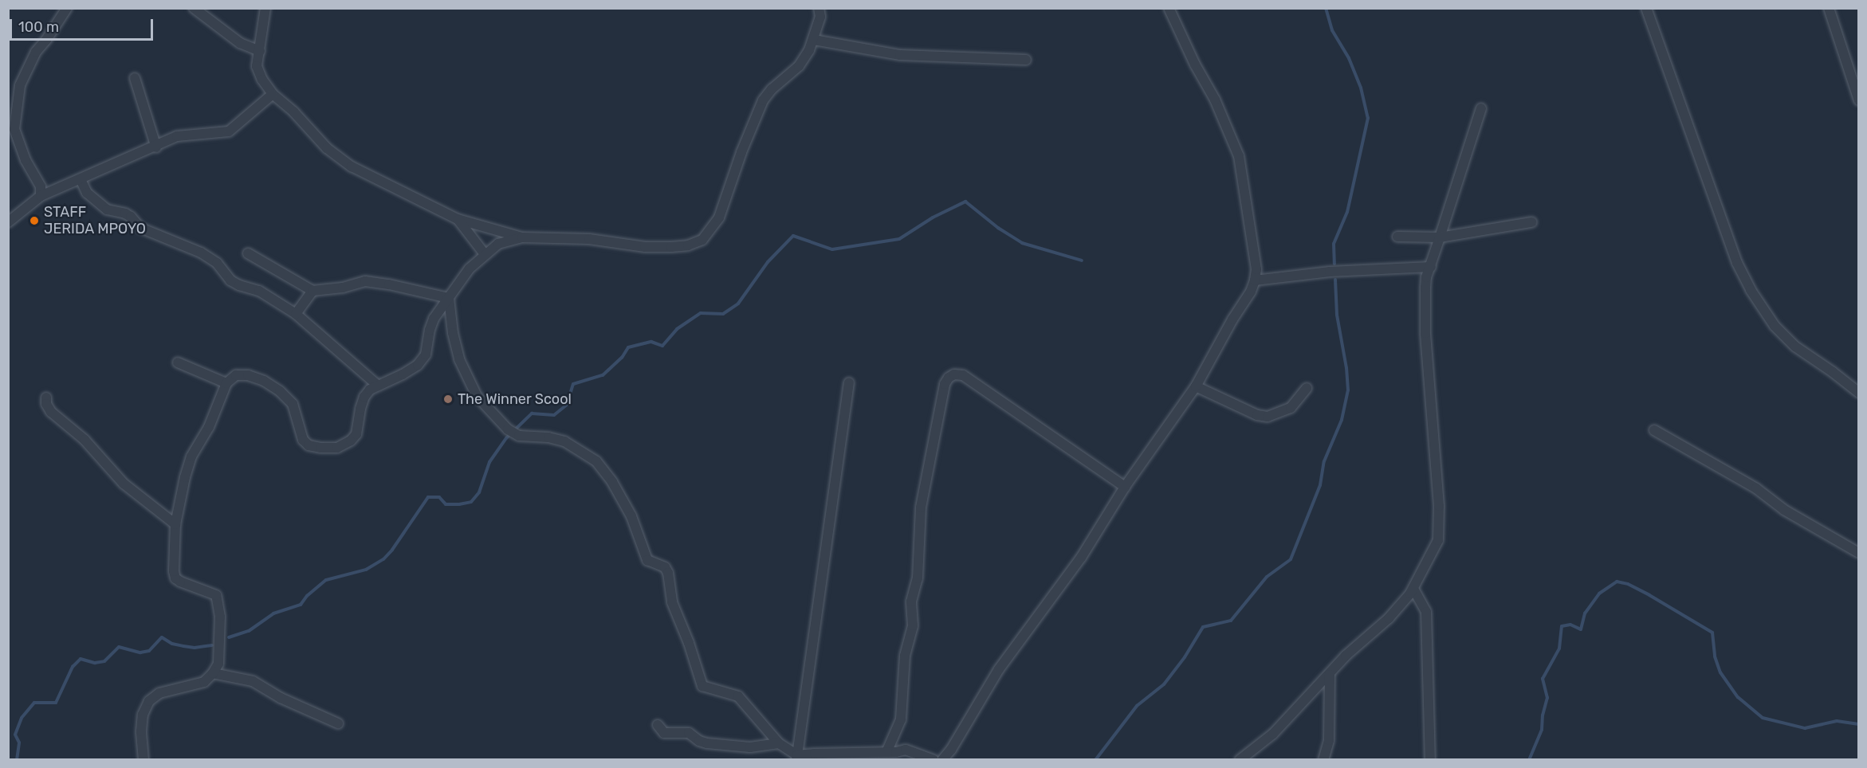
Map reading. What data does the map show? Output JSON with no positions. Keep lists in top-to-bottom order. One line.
{"places":["STAFF JERIDA MPOYO","The Winner Scool"],"scale_bar":"100 m"}
